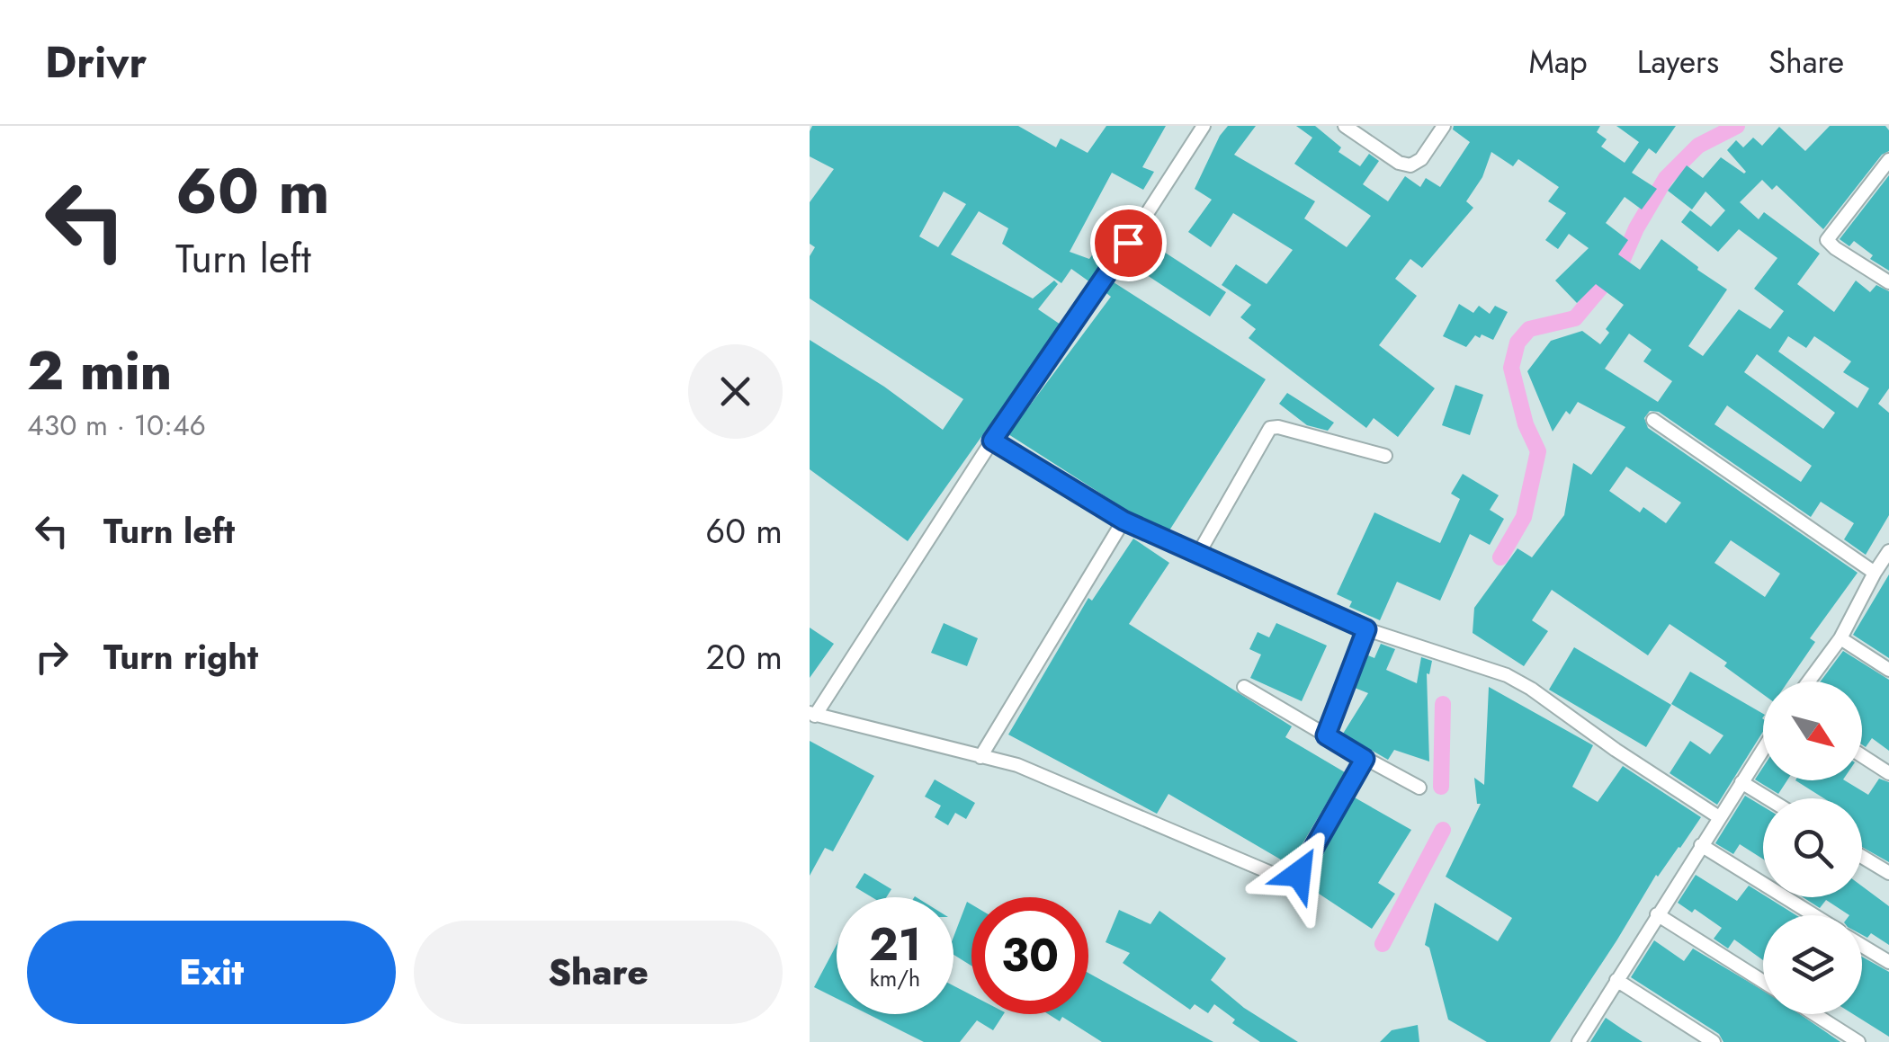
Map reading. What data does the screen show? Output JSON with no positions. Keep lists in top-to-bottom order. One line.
{"north":"bottom right","page":{"header":"Drivr","nav":["Map","Layers","Share"],"turn":["60 m","Turn left"],"heading":["2 min","430 m · 10:46"],"list":[{"name":"Turn left","value":"60 m"},{"name":"Turn right","value":"20 m"}],"speed":"21 km/h","limit":"30","buttons":["Exit","Share"]}}
